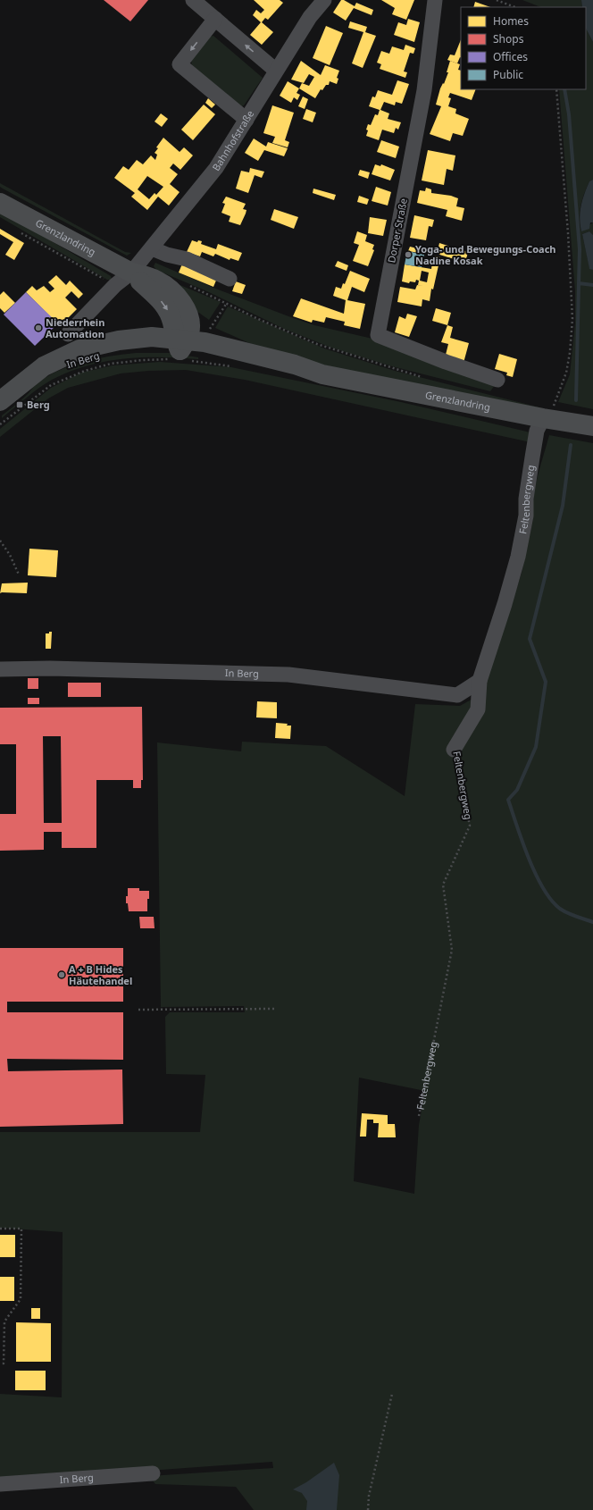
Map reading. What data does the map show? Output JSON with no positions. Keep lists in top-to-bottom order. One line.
{"streets":{"main road":["Grenzlandring","In Berg"],"street":["Bahnhofstraße","Dorper Straße","Feltenbergweg"]},"crossings":[["Bahnhofstraße","Grenzlandring"],["Grenzlandring","In Berg"],["Grenzlandring","Feltenbergweg"],["In Berg","Feltenbergweg"]],"places":{"other":["Yoga- und Bewegungs-Coach Nadine Kosak","Niederrhein Automation","A + B Hides Häutehandel"],"transit":["Berg"]},"legend":["Homes","Shops","Offices","Public"]}
